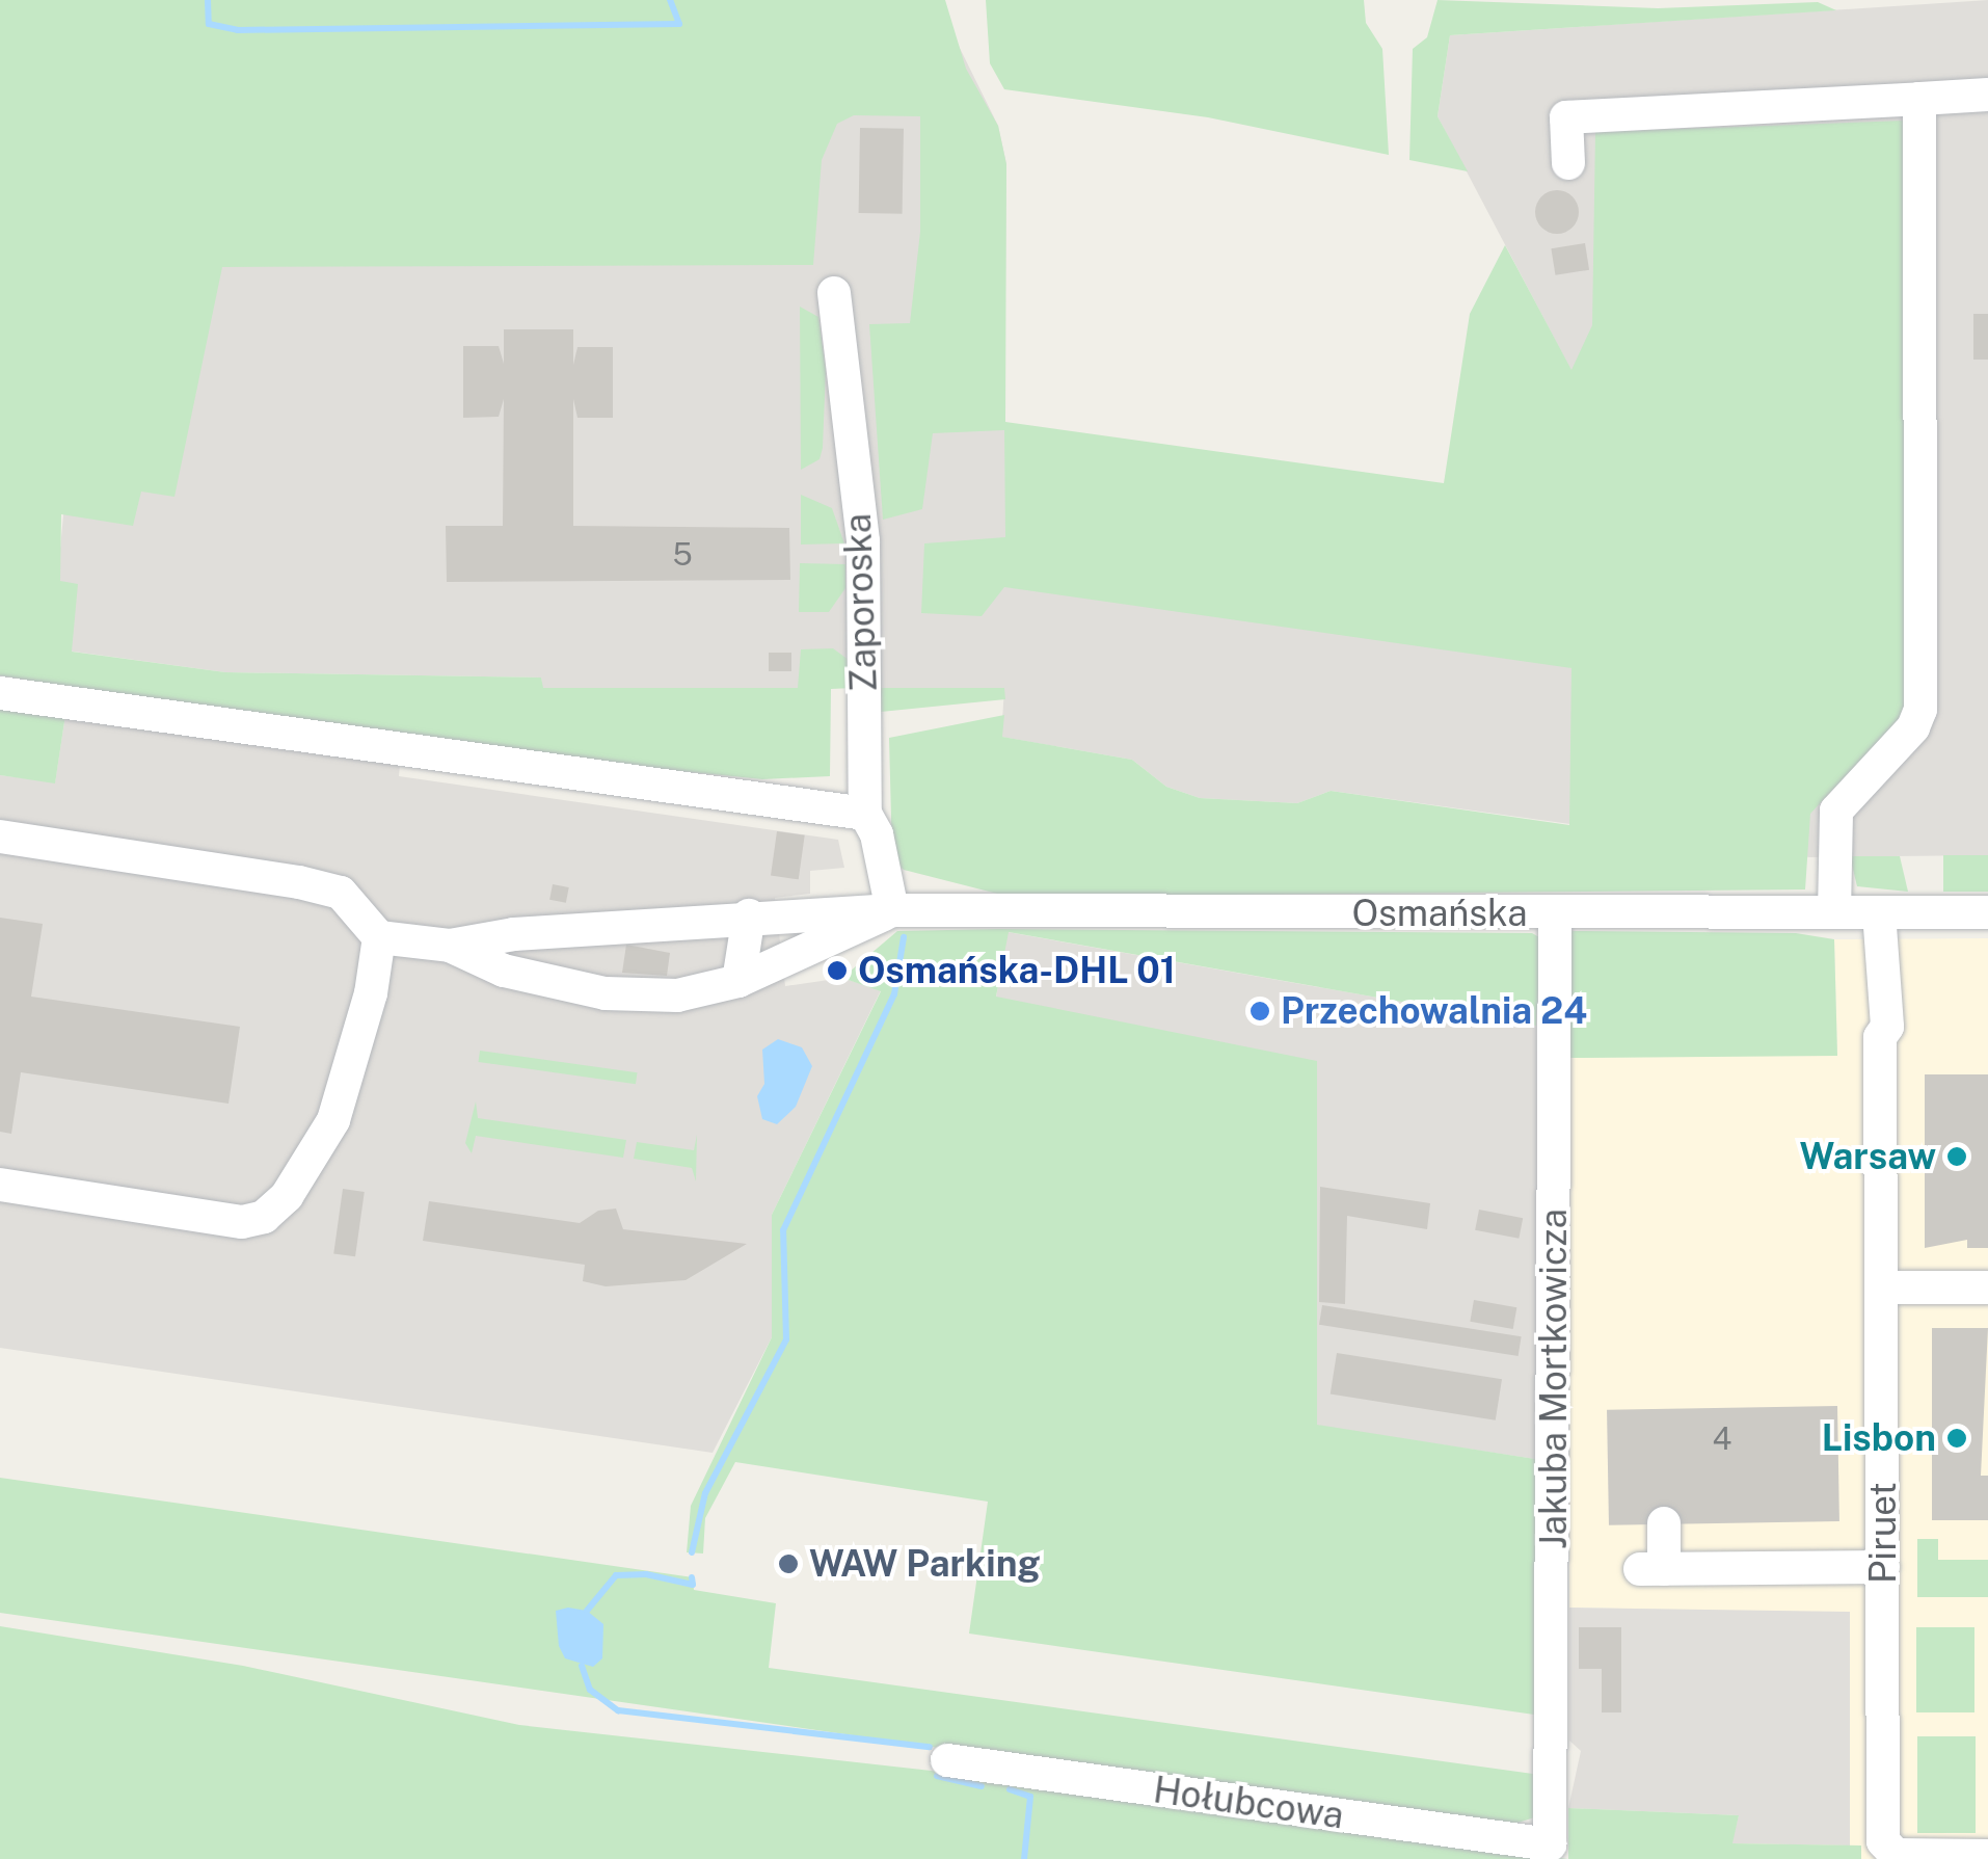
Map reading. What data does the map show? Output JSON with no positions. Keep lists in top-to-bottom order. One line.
{"streets":{"street":["Zaporoska","Osmańska","Jakuba Mortkowicza","Piruet","Hołubcowa"]},"crossings":[["Zaporoska","Osmańska"],["Osmańska","Jakuba Mortkowicza"],["Osmańska","Piruet"],["Jakuba Mortkowicza","Hołubcowa"]],"places":["Osmańska-DHL 01","Przechowalnia 24","Warsaw","Lisbon","WAW Parking"],"house_numbers":["5","4"]}
